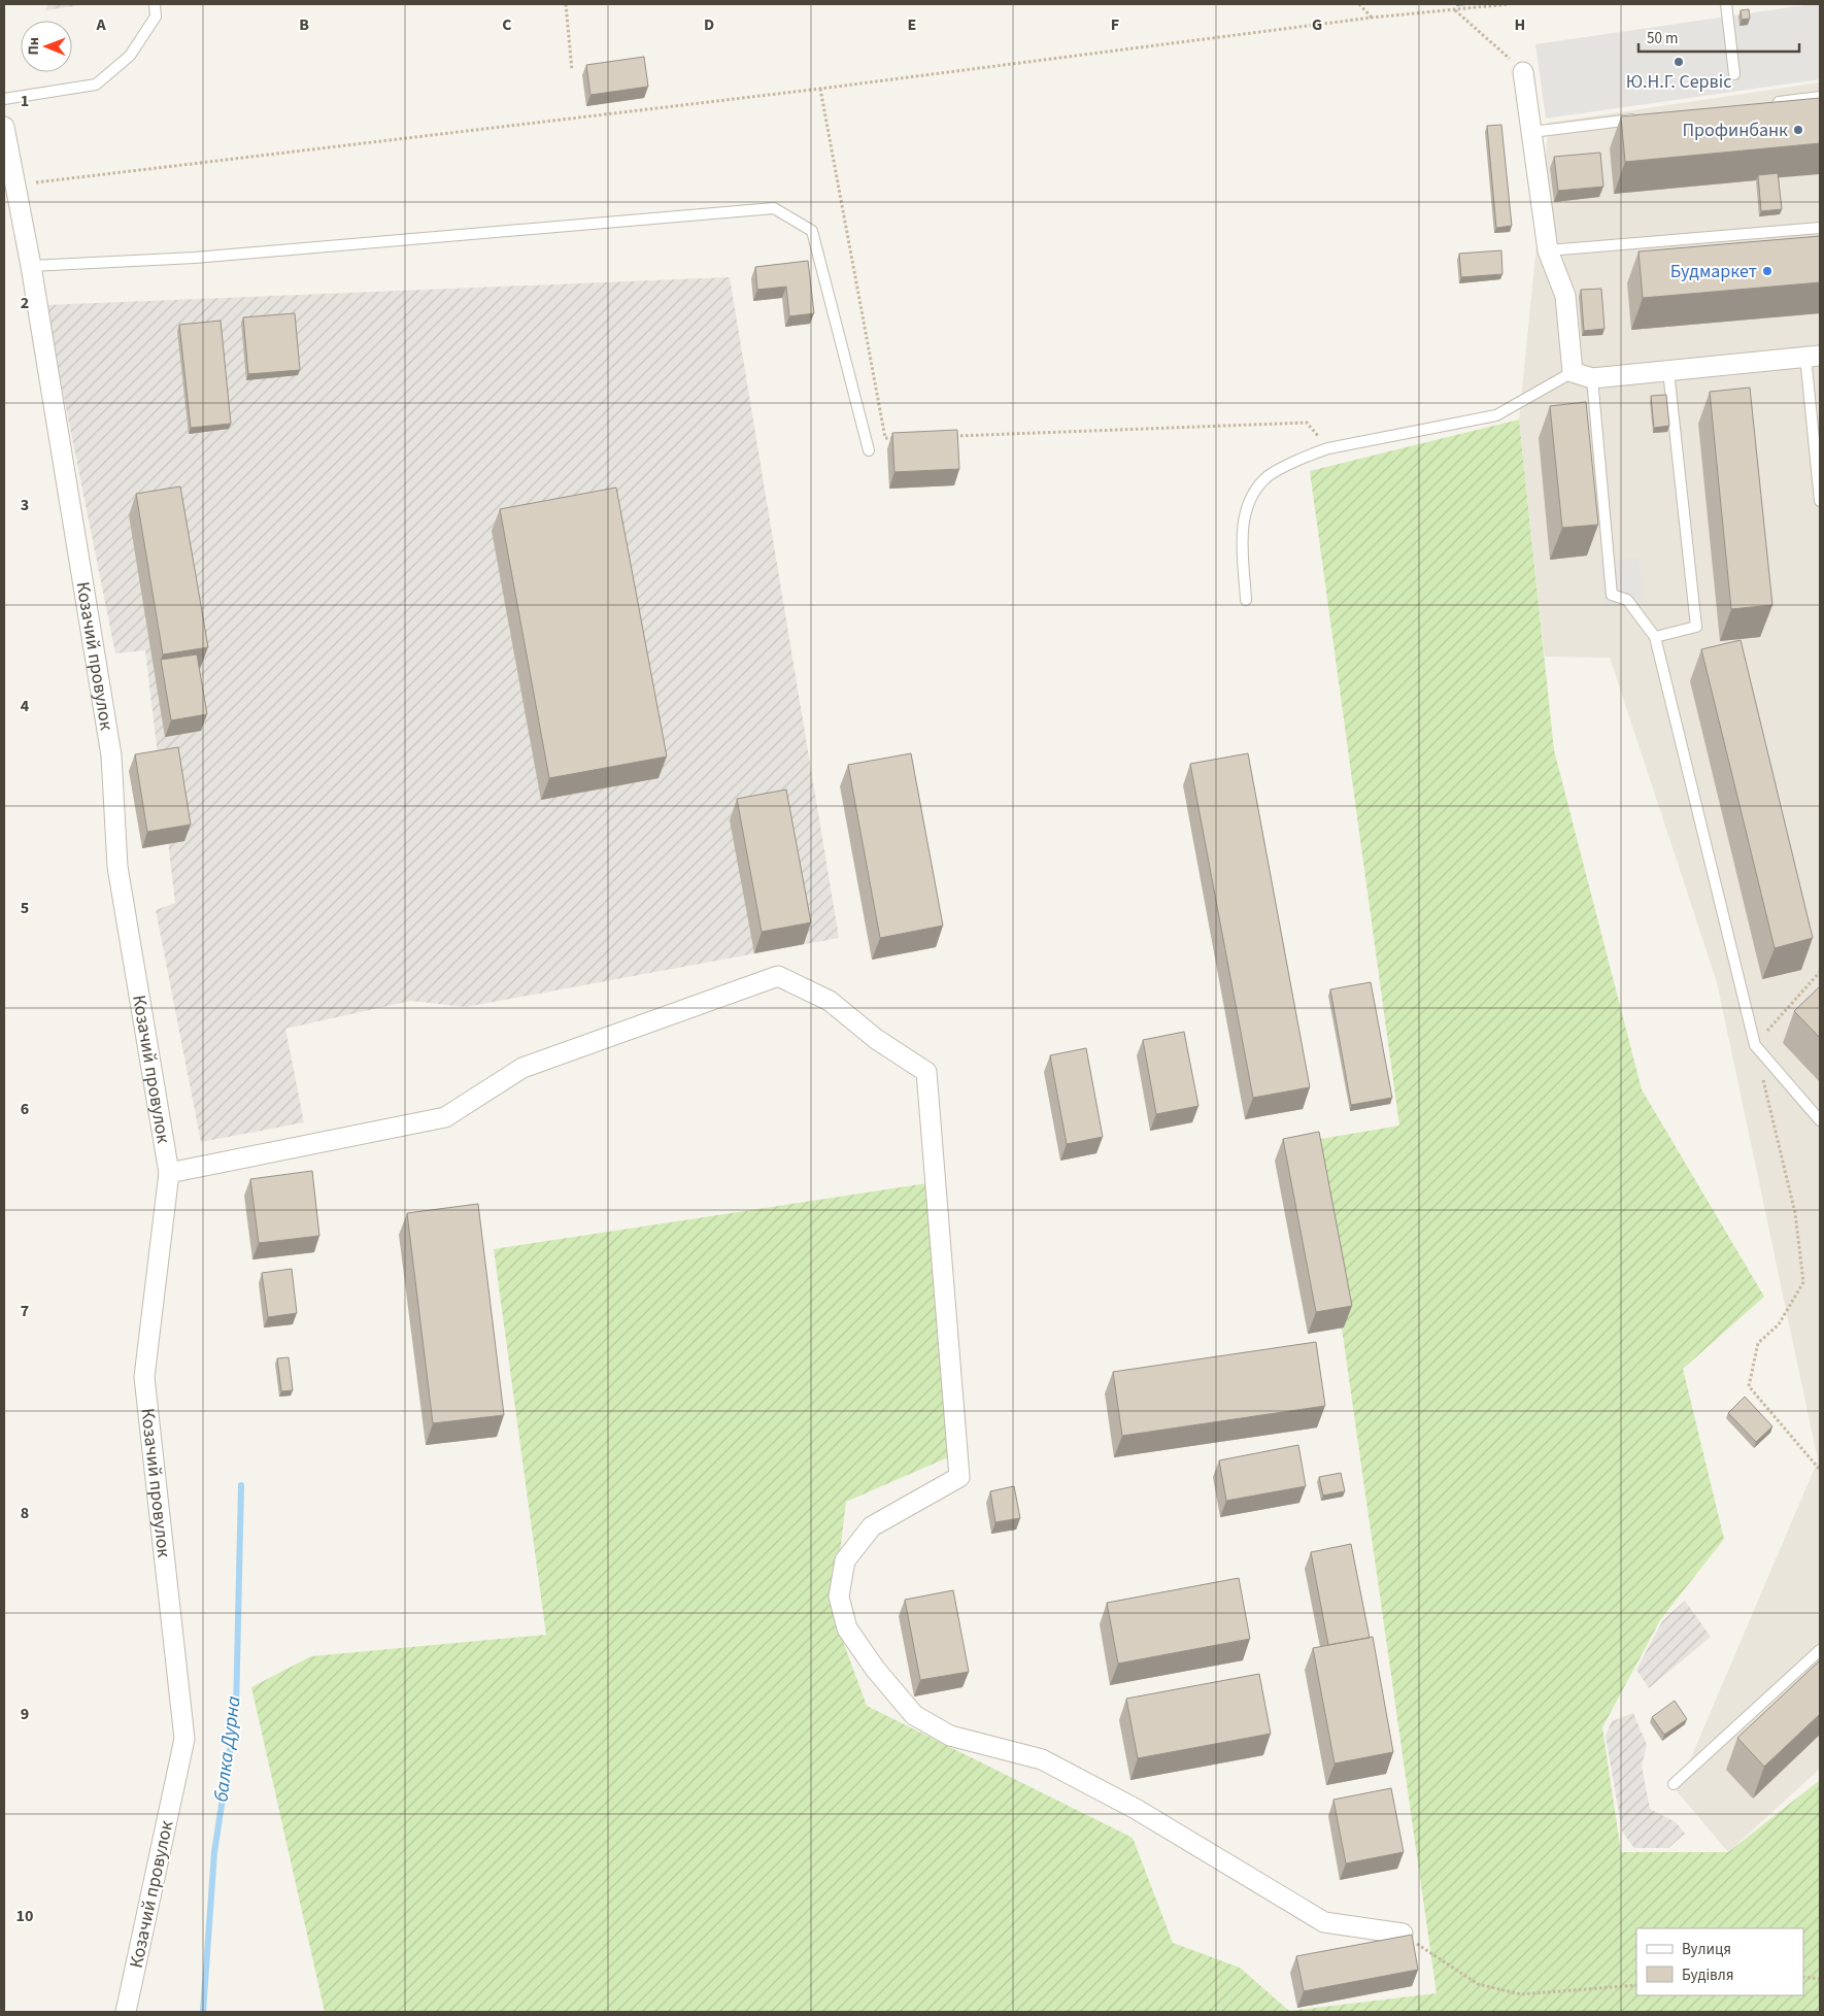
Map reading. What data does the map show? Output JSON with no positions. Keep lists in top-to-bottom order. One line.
{"streets":{"street":["Козачий провулок"]},"water":["балка Дурна"],"places":["Ю.Н.Г. Сервіс","Профинбанк","Будмаркет"],"legend":["Вулиця","Будівля"],"scale_bar":"50 m","north":"left","grid":{"columns":["A","B","C","D","E","F","G","H"],"rows":["1","2","3","4","5","6","7","8","9","10"]}}
